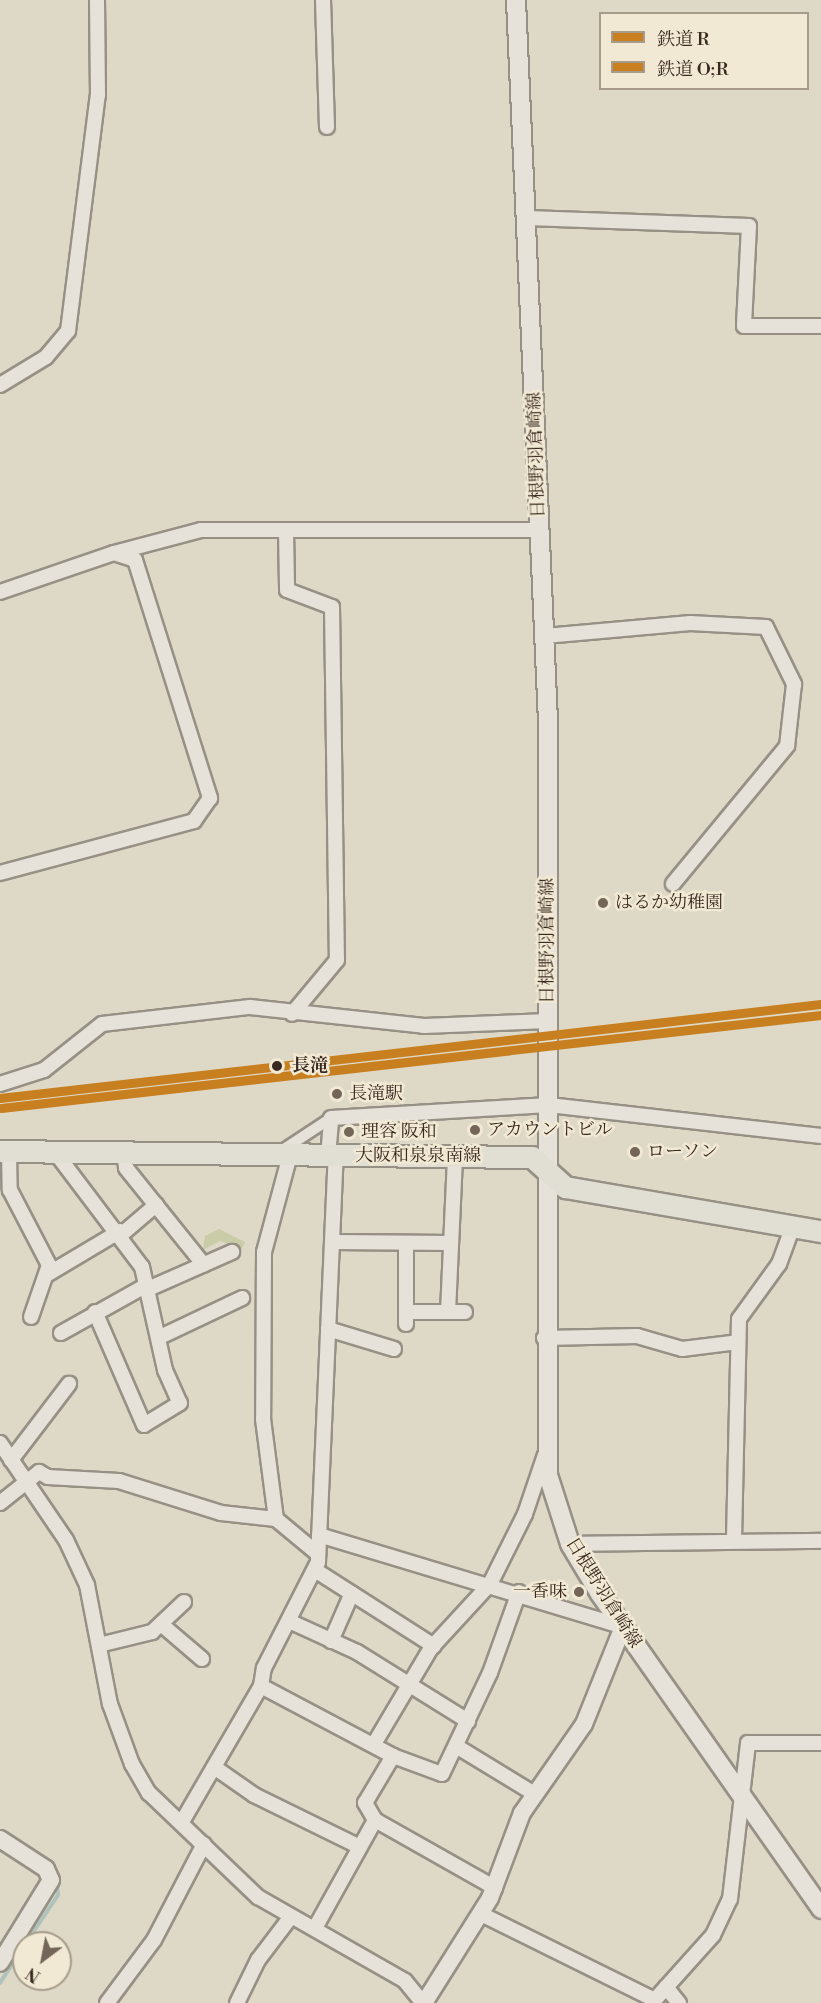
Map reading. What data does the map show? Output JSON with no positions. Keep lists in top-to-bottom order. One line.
{"streets":{"main road":["日根野羽倉崎線","大阪和泉泉南線"]},"crossings":[["日根野羽倉崎線","大阪和泉泉南線"]],"places":["はるか幼稚園","長滝","長滝駅","アカウントビル","理容 阪和","ローソン","一香味"],"lines":["rail line R","rail line O;R"],"legend":["鉄道 R","鉄道 O;R"],"north":"bottom left"}
